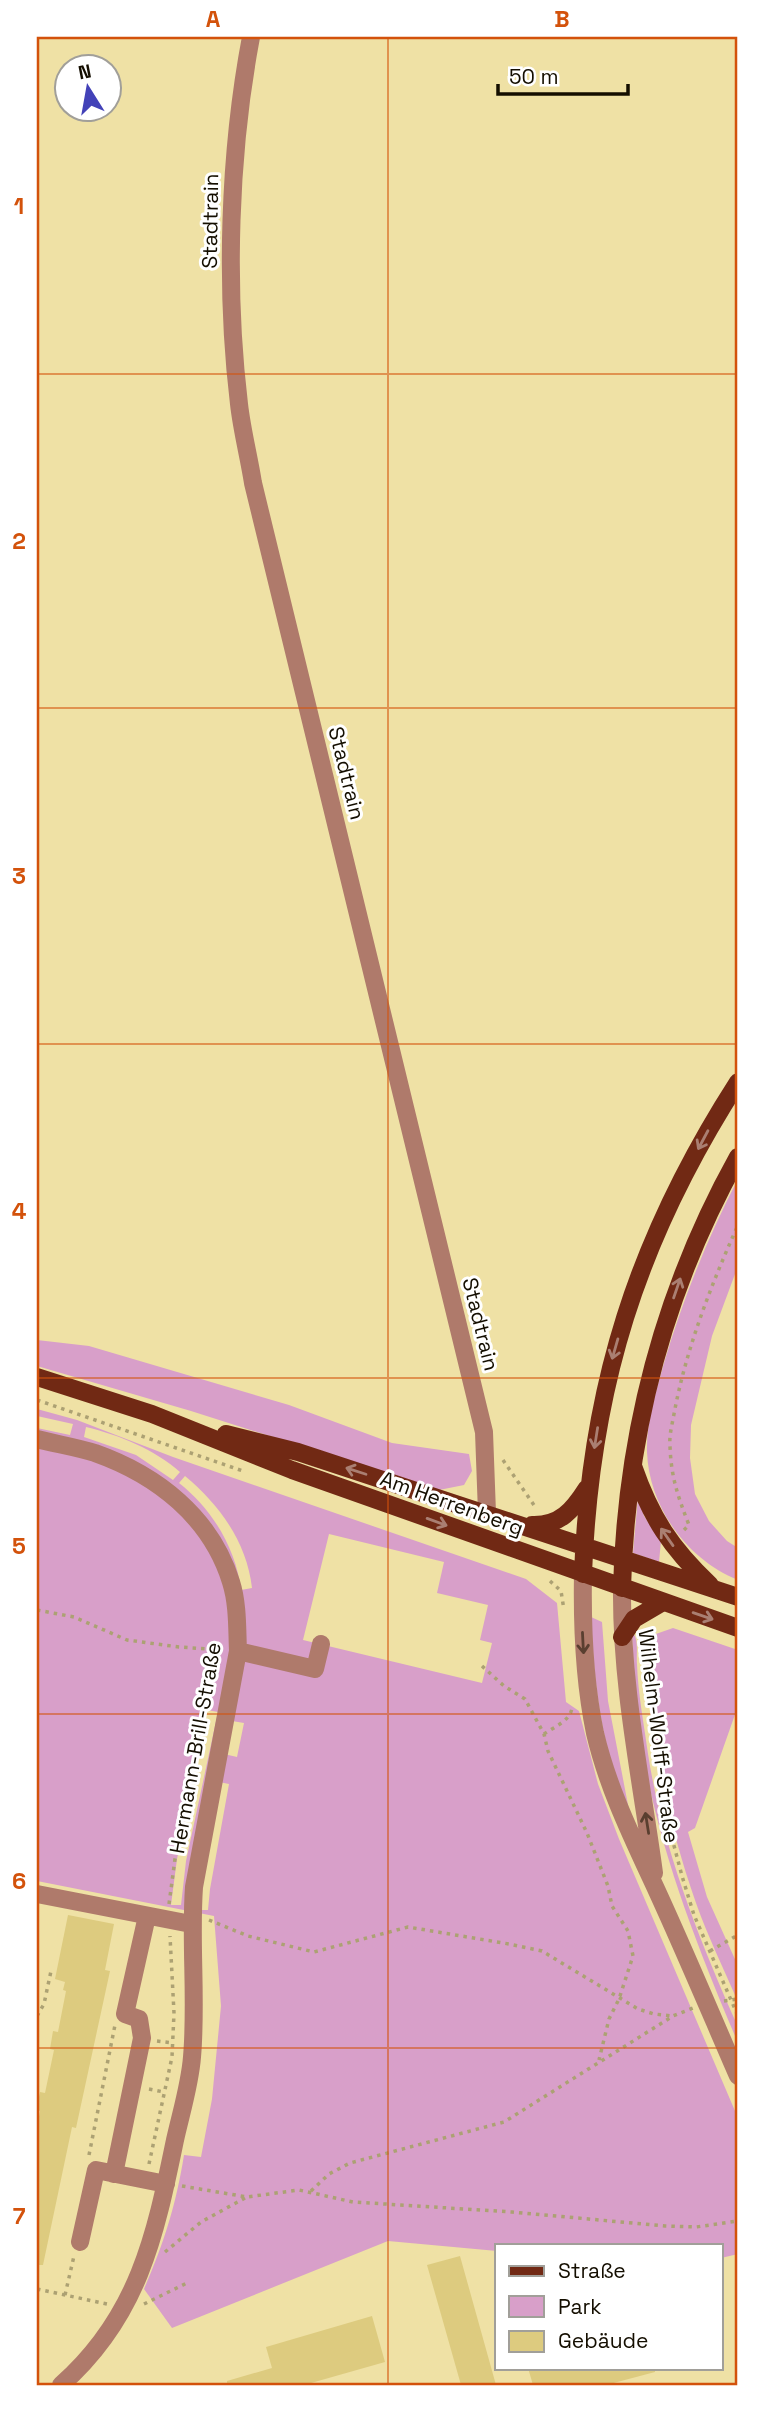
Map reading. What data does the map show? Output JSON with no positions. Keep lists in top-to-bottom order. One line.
{"streets":{"main road":["Am Herrenberg"],"street":["Stadtrain","Wilhelm-Wolff-Straße","Hermann-Brill-Straße"]},"crossings":[["Stadtrain","Am Herrenberg"],["Am Herrenberg","Wilhelm-Wolff-Straße"]],"legend":["Straße","Park","Gebäude"],"scale_bar":"50 m","north":"top","grid":{"columns":["A","B"],"rows":["1","2","3","4","5","6","7"]}}
